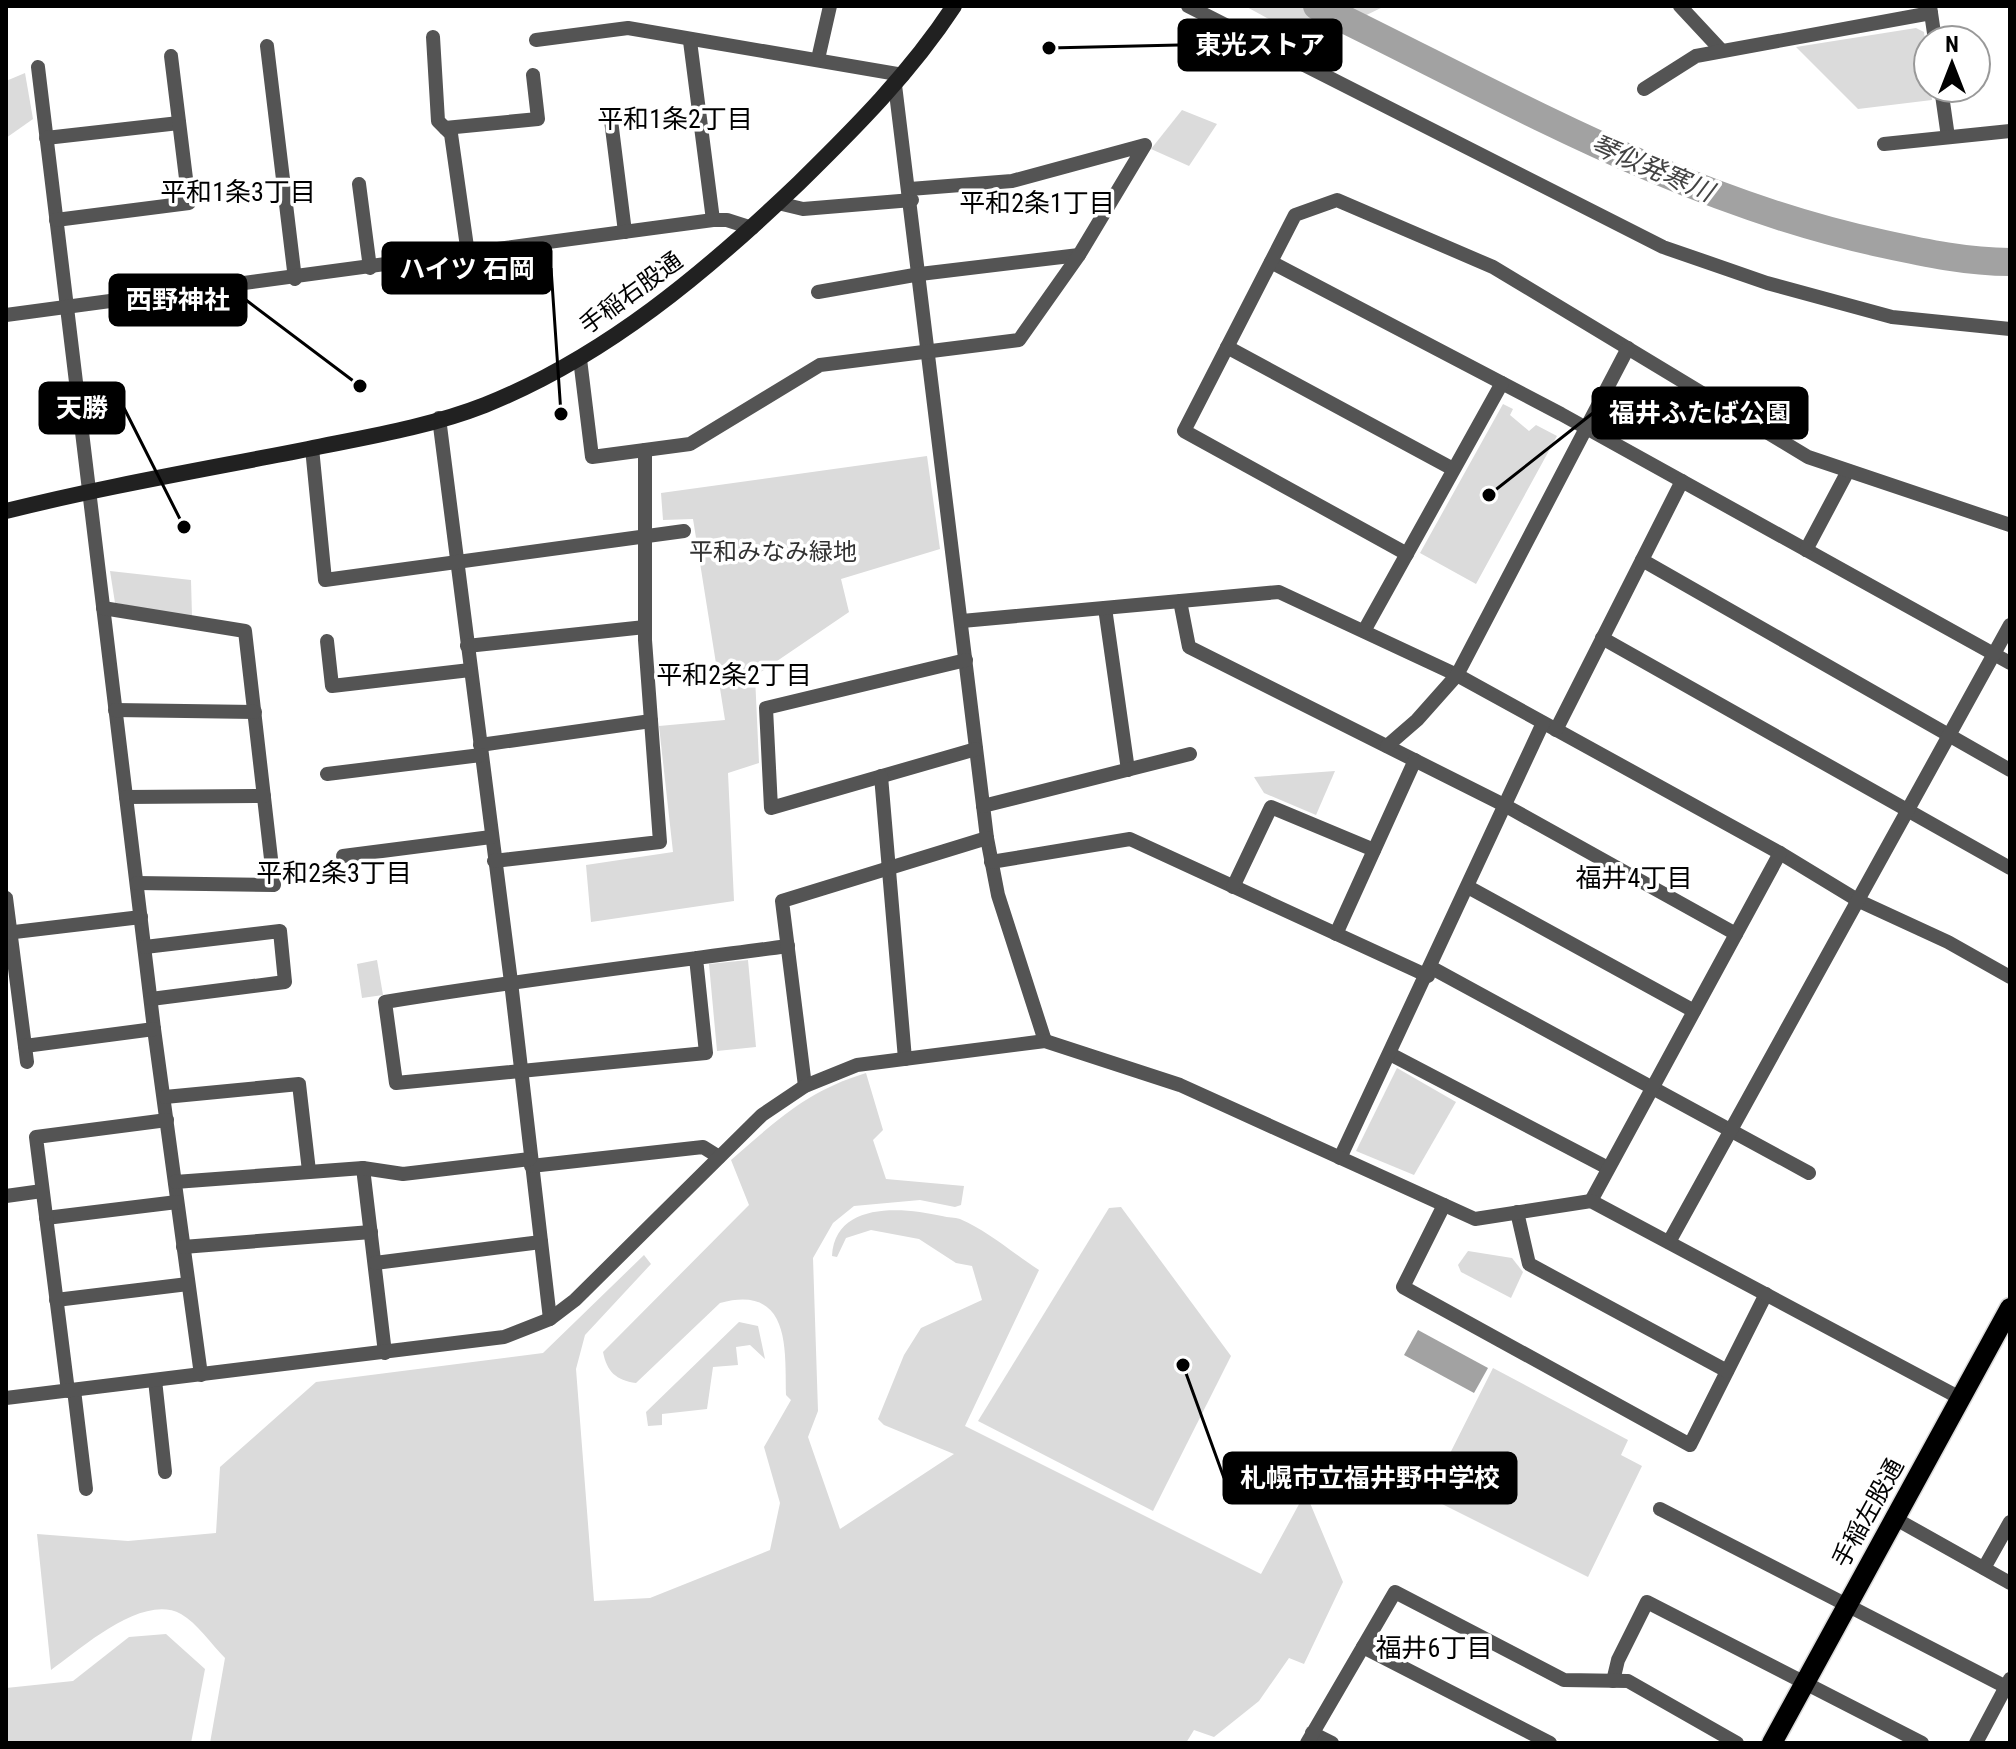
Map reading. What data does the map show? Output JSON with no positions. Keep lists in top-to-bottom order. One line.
{"streets":{"main road":["手稲左股通"],"street":["手稲右股通"]},"districts":["平和1条2丁目","平和1条3丁目","平和2条1丁目","平和2条2丁目","平和2条3丁目","福井4丁目","福井6丁目"],"water":["琴似発寒川"],"parks":["平和みなみ緑地"],"places":["東光ストア","西野神社","ハイツ 石岡","福井ふたば公園","天勝","札幌市立福井野中学校"],"north":"top"}
